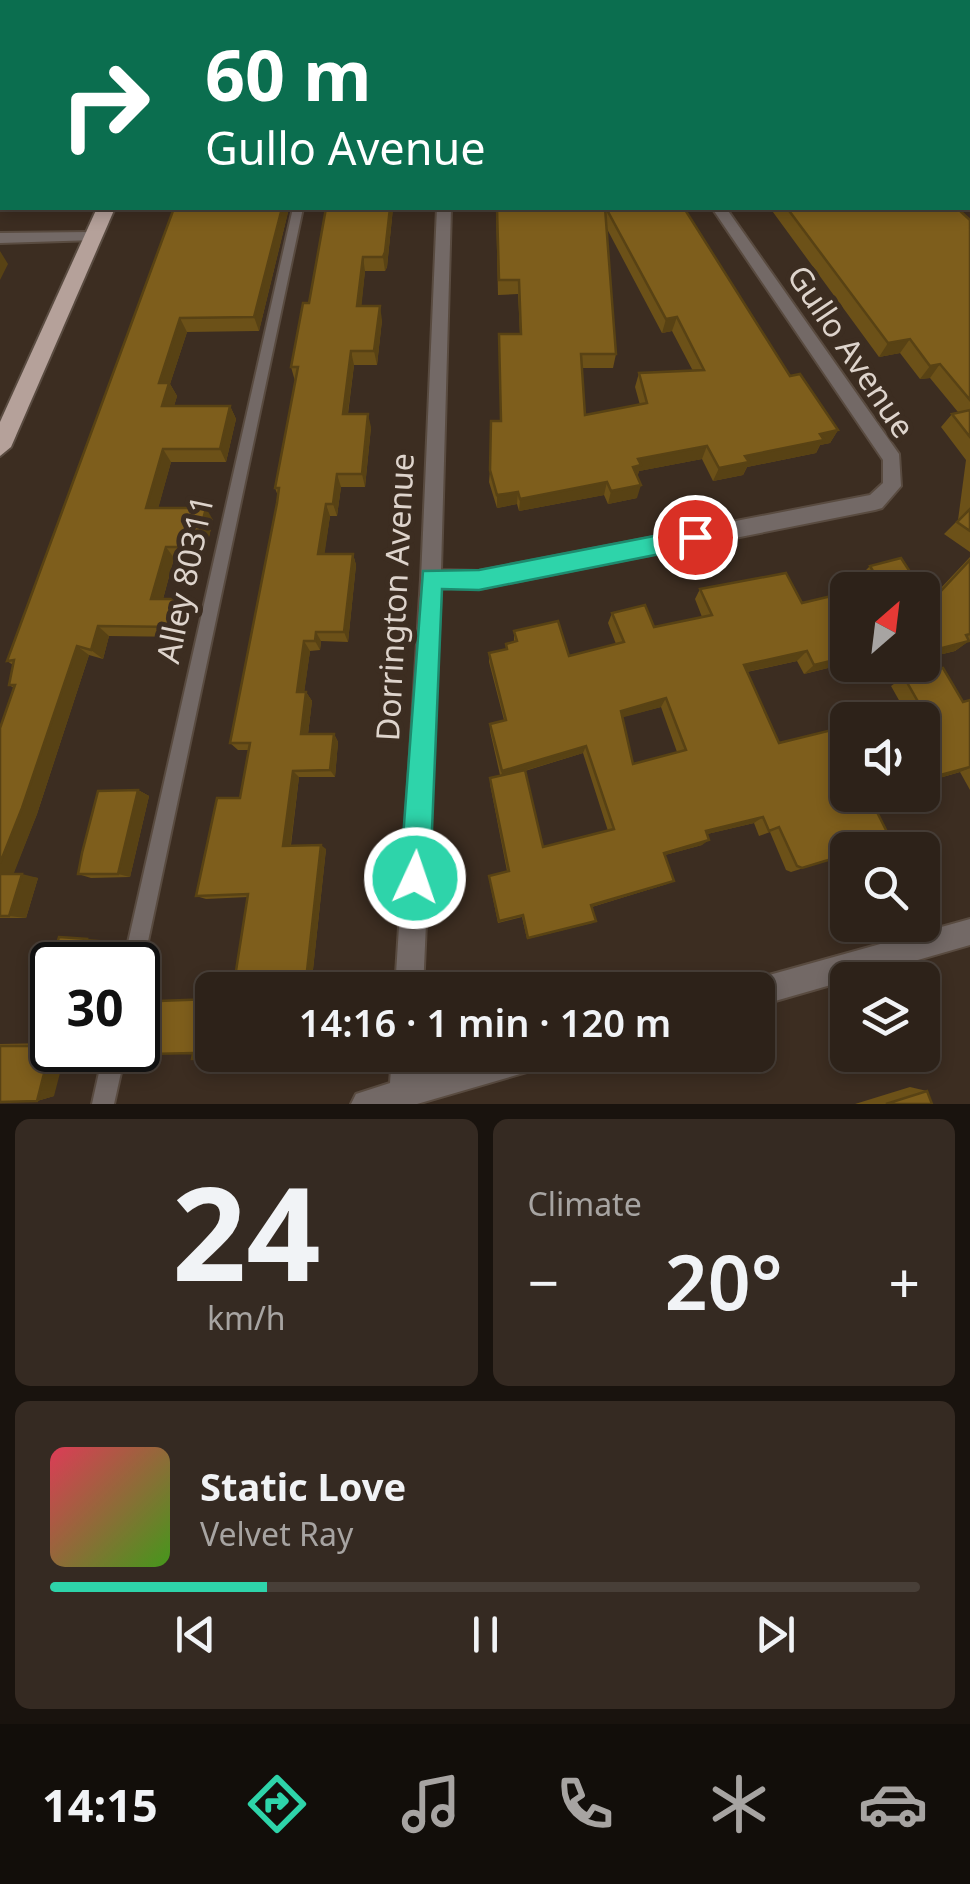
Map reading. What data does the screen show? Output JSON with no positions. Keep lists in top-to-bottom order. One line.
{"streets":{"street":["Gullo Avenue","Dorrington Avenue"],"lane":["Alley 80311"]},"crossings":[["Gullo Avenue","Dorrington Avenue"]],"north":"top right","page":{"turn":["60 m","Gullo Avenue"],"limit":"30","trip":"14:16 · 1 min · 120 m","tile":[["24","km/h"],"Climate"],"heat":["−","20°","+"],"song":["Static Love","Velvet Ray"],"tabs":"14:15"}}
